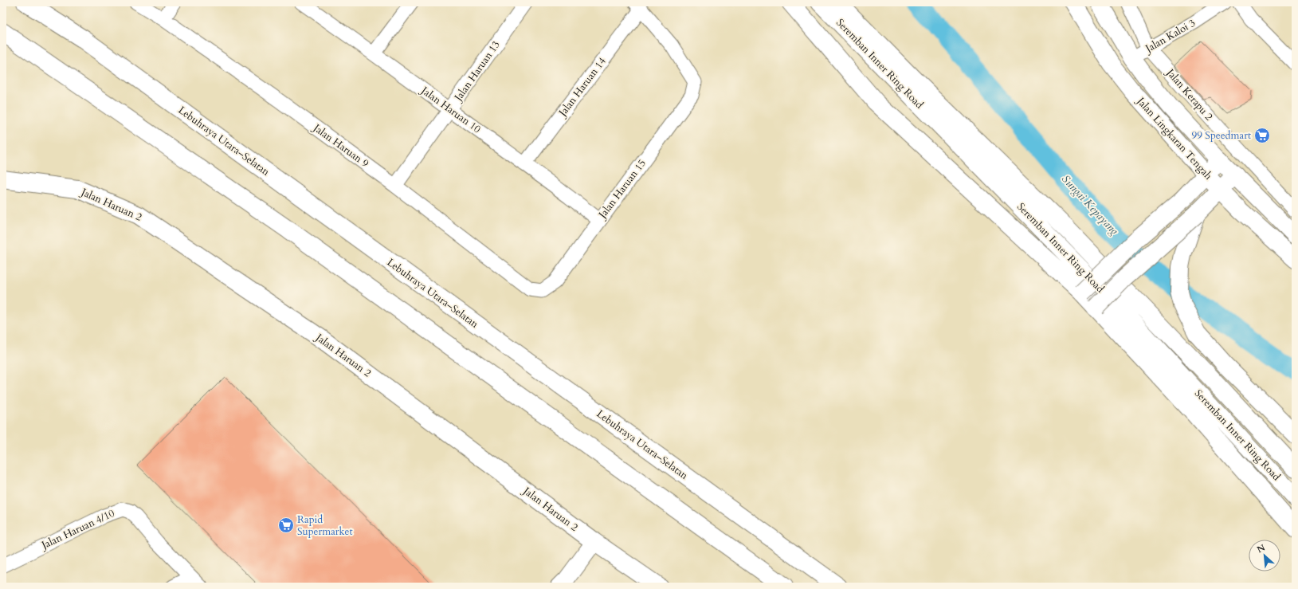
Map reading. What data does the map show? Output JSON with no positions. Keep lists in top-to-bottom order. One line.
{"streets":{"main road":["Seremban Inner Ring Road","Lebuhraya Utara–Selatan","Jalan Haruan 2"],"street":["Jalan Kaloi 3","Jalan Haruan 13","Jalan Haruan 14","Jalan Kerapu 2","Jalan Haruan 10","Jalan Lingkaran Tengah","Jalan Haruan 9","Jalan Haruan 15","Jalan Haruan 4/10"]},"crossings":[["Jalan Kaloi 3","Jalan Kerapu 2"],["Jalan Kaloi 3","Jalan Lingkaran Tengah"],["Jalan Haruan 13","Jalan Haruan 10"],["Jalan Haruan 13","Jalan Haruan 9"],["Jalan Haruan 14","Jalan Haruan 10"],["Jalan Haruan 14","Jalan Haruan 15"],["Jalan Haruan 10","Jalan Haruan 15"],["Jalan Haruan 9","Jalan Haruan 15"]],"water":["Sungai Kepayang"],"places":{"supermarket":["99 Speedmart","Rapid Supermarket"]},"north":"top left"}
